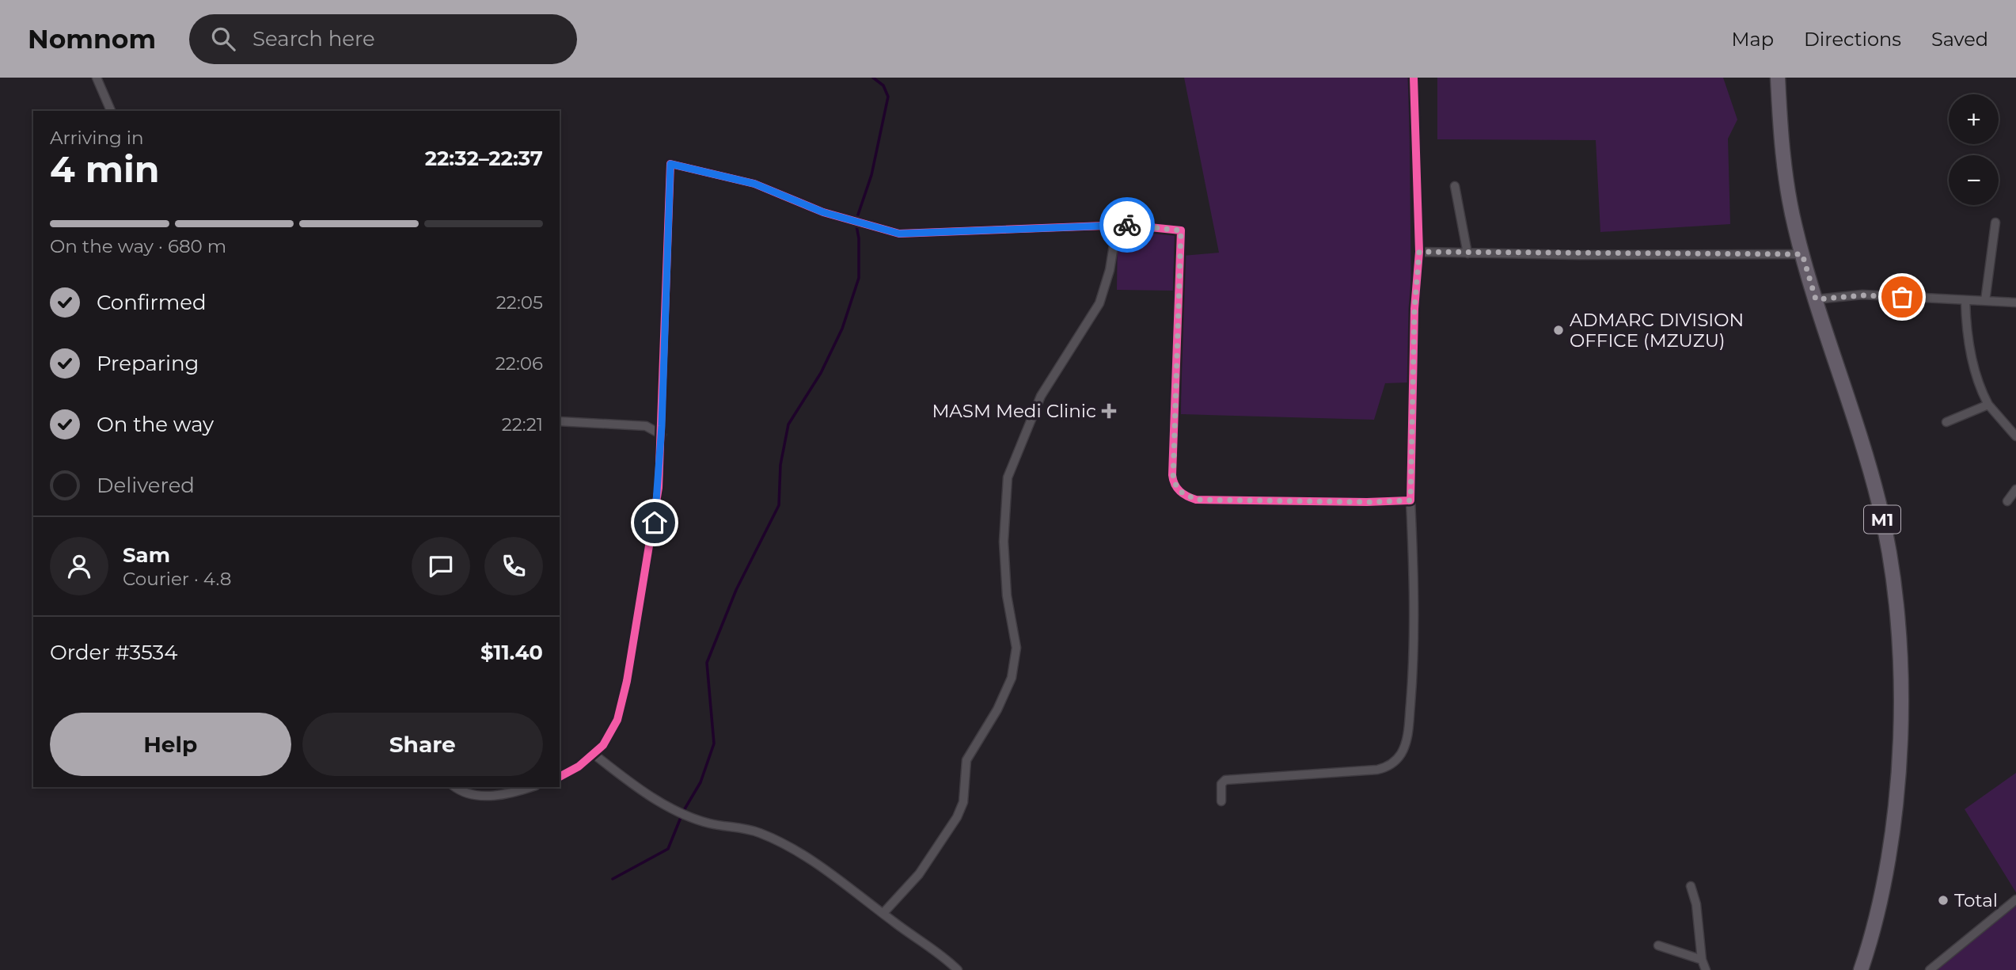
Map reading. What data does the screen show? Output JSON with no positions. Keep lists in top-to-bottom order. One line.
{"streets":{"highway":["M1"]},"places":{"other":["ADMARC DIVISION OFFICE (MZUZU)","Total"],"health":["MASM Medi Clinic"]},"page":{"header":"Nomnom","search":"Search here","nav":["Map","Directions","Saved"],"map_buttons":["+","−"],"heading":["4 min","Arriving in","22:32–22:37"],"panel":["Sam","Courier · 4.8","Order #3534","$11.40"],"bar":"On the way · 680 m","list":[["Confirmed","22:05"],["Preparing","22:06"],["On the way","22:21"],"Delivered"],"buttons":["Help","Share"]}}
